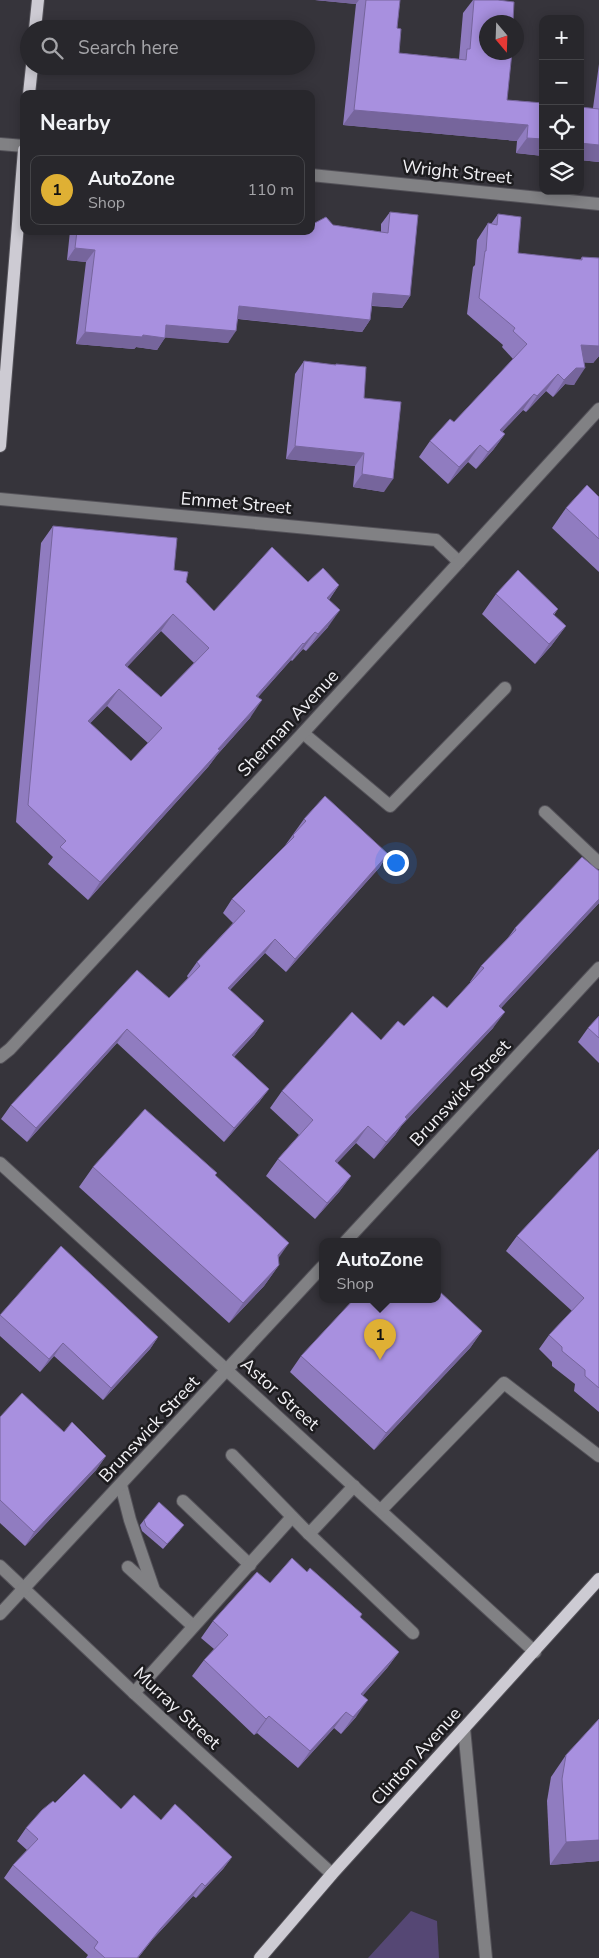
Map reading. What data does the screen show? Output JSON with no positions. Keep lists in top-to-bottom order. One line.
{"streets":{"main road":["Clinton Avenue"],"street":["Wright Street","Emmet Street","Sherman Avenue","Brunswick Street","Astor Street","Murray Street"]},"crossings":[["Emmet Street","Sherman Avenue"],["Brunswick Street","Astor Street"],["Brunswick Street","Murray Street"],["Astor Street","Clinton Avenue"],["Murray Street","Clinton Avenue"]],"north":"bottom","page":{"map_buttons":["+","−"],"search":"Search here","heading":"Nearby","list":[{"mark":"1","name":"AutoZone","note":"Shop","value":"110 m"}],"popup":["AutoZone","Shop"],"pins":"1"}}
